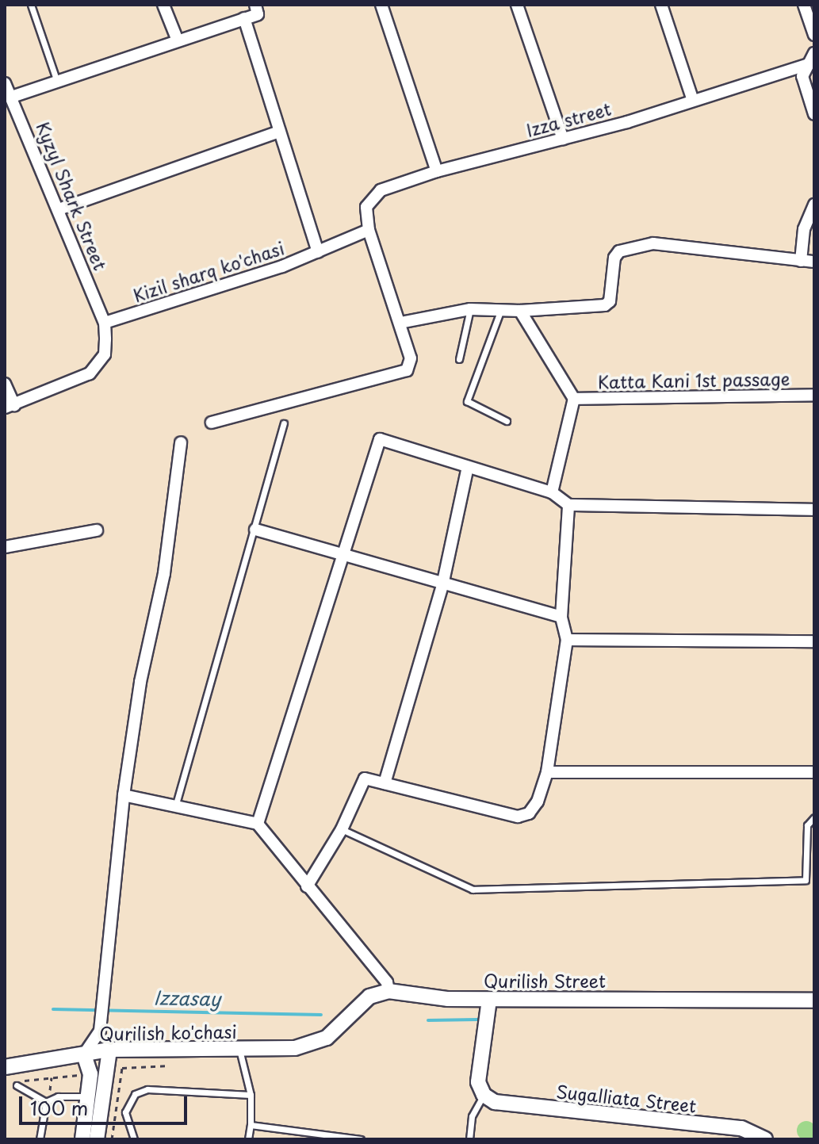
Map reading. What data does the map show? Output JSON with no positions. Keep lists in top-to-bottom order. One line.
{"streets":{"street":["Izza street","Kyzyl Shark Street","Kizil sharq ko'chasi","Katta Kani 1st passage","Qurilish Street","Qurilish ko'chasi","Sugalliata Street"]},"crossings":[["Izza street","Kizil sharq ko'chasi"],["Kyzyl Shark Street","Kizil sharq ko'chasi"],["Qurilish Street","Qurilish ko'chasi"]],"water":["Izzasay"],"scale_bar":"100 m"}
